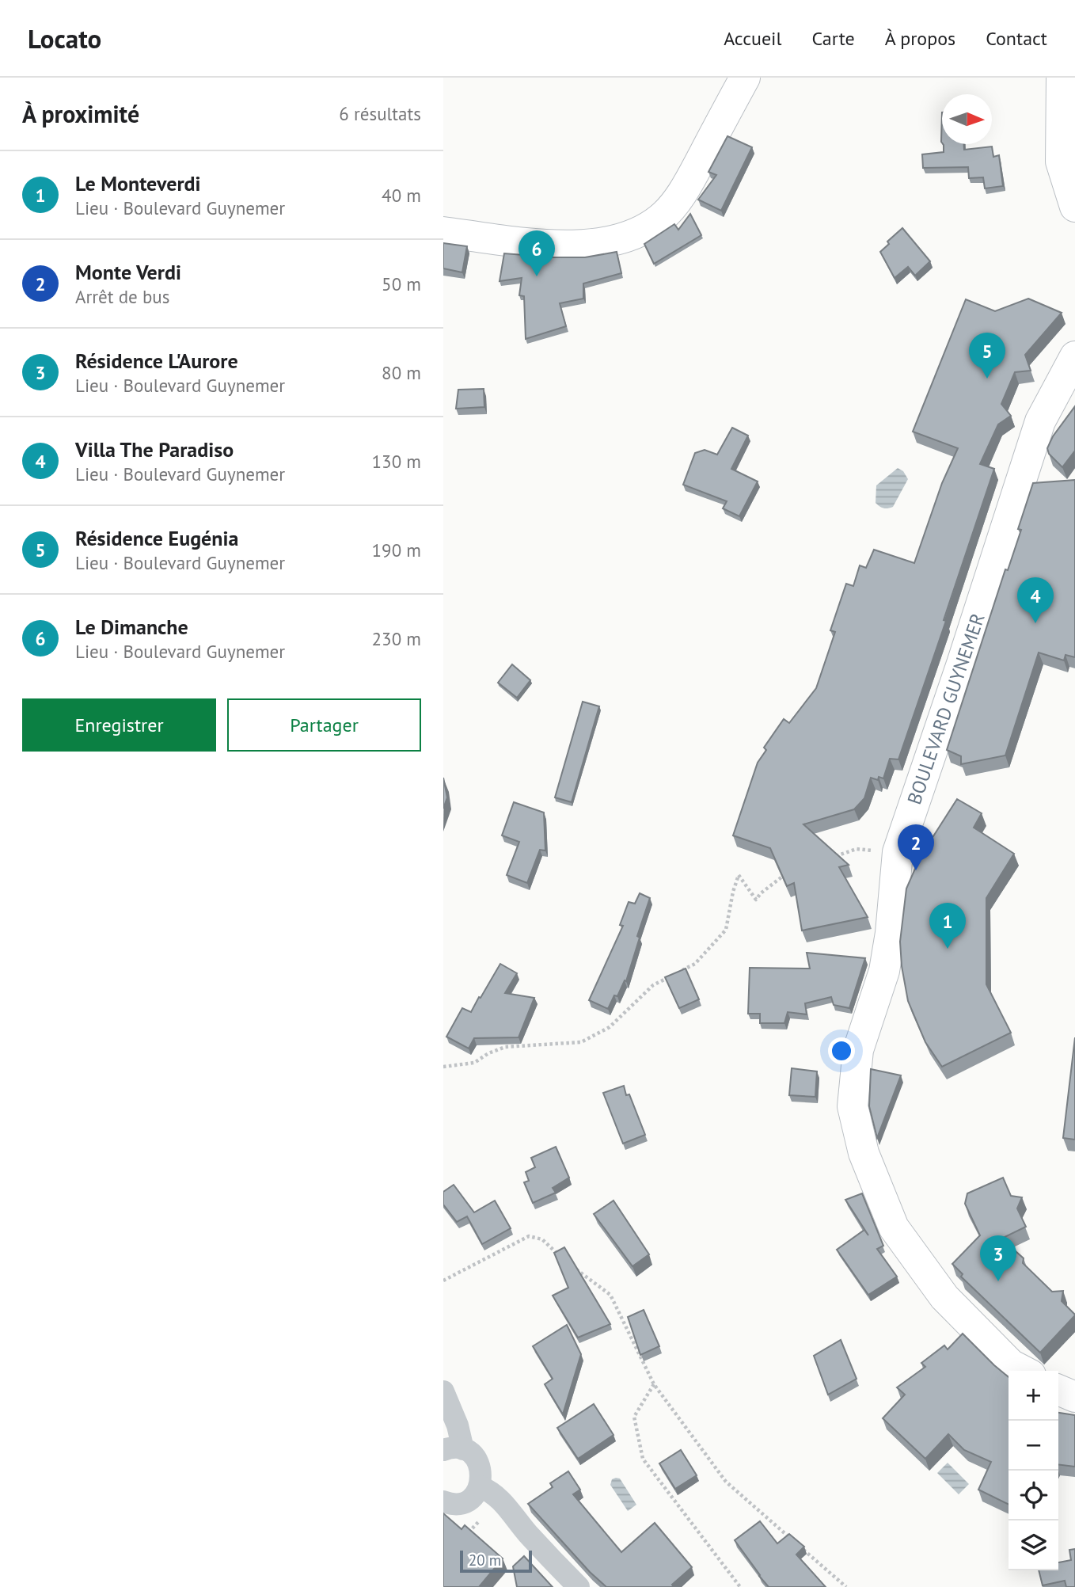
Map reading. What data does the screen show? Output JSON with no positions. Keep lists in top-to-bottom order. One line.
{"streets":{"main road":["BOULEVARD GUYNEMER"]},"scale_bar":"20 m","north":"right","page":{"header":"Locato","nav":["Accueil","Carte","À propos","Contact"],"heading":["À proximité","6 résultats"],"list":[{"mark":"1","name":"Le Monteverdi","note":"Lieu · Boulevard Guynemer","value":"40 m"},{"mark":"2","name":"Monte Verdi","note":"Arrêt de bus","value":"50 m"},{"mark":"3","name":"Résidence L'Aurore","note":"Lieu · Boulevard Guynemer","value":"80 m"},{"mark":"4","name":"Villa The Paradiso","note":"Lieu · Boulevard Guynemer","value":"130 m"},{"mark":"5","name":"Résidence Eugénia","note":"Lieu · Boulevard Guynemer","value":"190 m"},{"mark":"6","name":"Le Dimanche","note":"Lieu · Boulevard Guynemer","value":"230 m"}],"pins":["6","5","4","2","1","3"],"buttons":["Enregistrer","Partager"],"map_buttons":["+","−"],"scale":"20 m"}}
